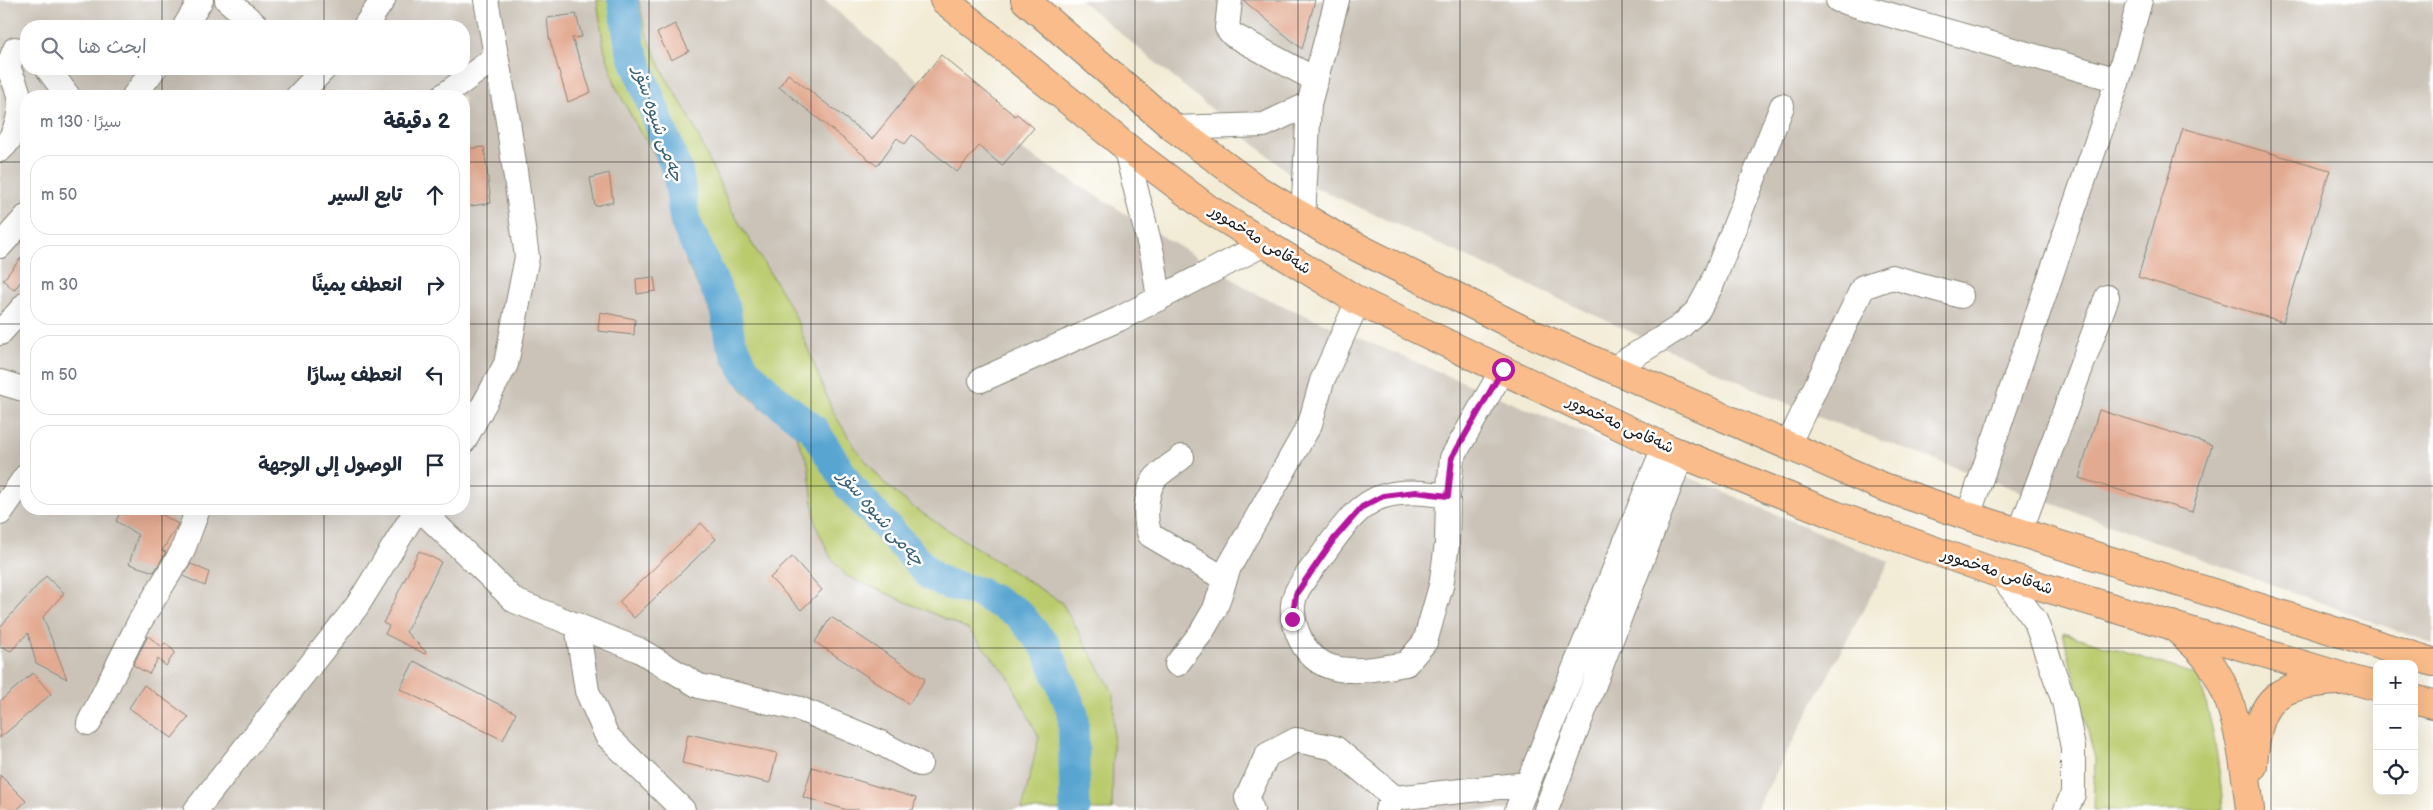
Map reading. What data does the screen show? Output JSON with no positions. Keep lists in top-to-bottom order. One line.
{"streets":{"main road":["شەقامی مەخموور"]},"water":["چەمی شیوە سۆر"],"page":{"search":"ابحث هنا","heading":["2 دقيقة","سيرًا · 130 m"],"list":[["تابع السير","50 m"],["انعطف يمينًا","30 m"],["انعطف يسارًا","50 m"],"الوصول إلى الوجهة"],"map_buttons":["+","−"]}}
